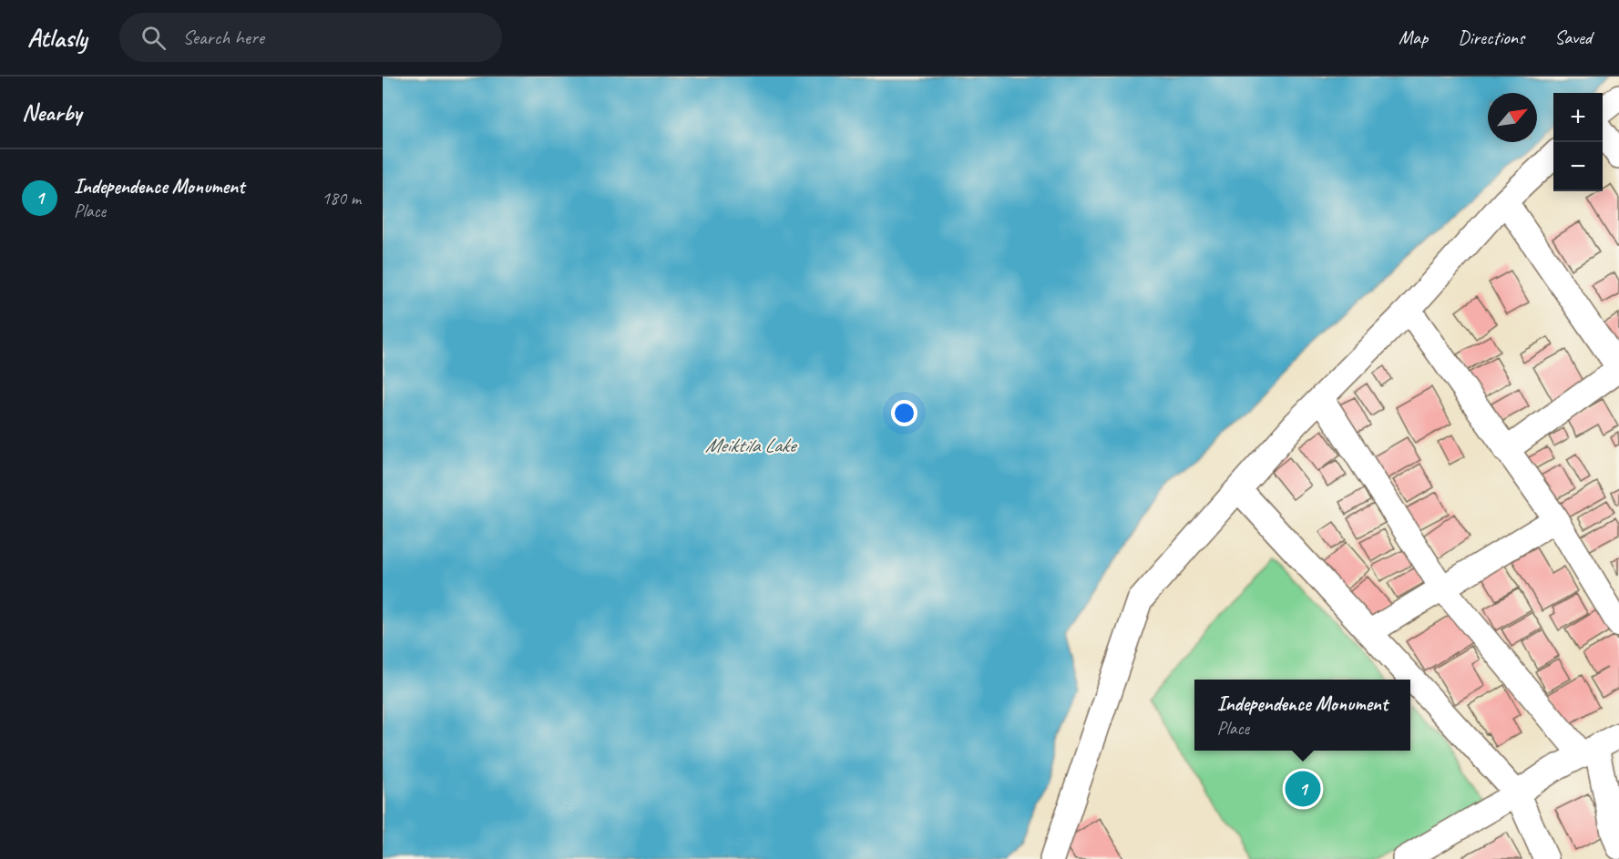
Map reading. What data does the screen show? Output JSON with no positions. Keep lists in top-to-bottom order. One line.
{"water":["Meiktila Lake"],"north":"top right","page":{"header":"Atlasly","search":"Search here","nav":["Map","Directions","Saved"],"heading":"Nearby","map_buttons":["+","−"],"list":[{"mark":"1","name":"Independence Monument","note":"Place","value":"180 m"}],"popup":["Independence Monument","Place"],"pins":"1"}}
